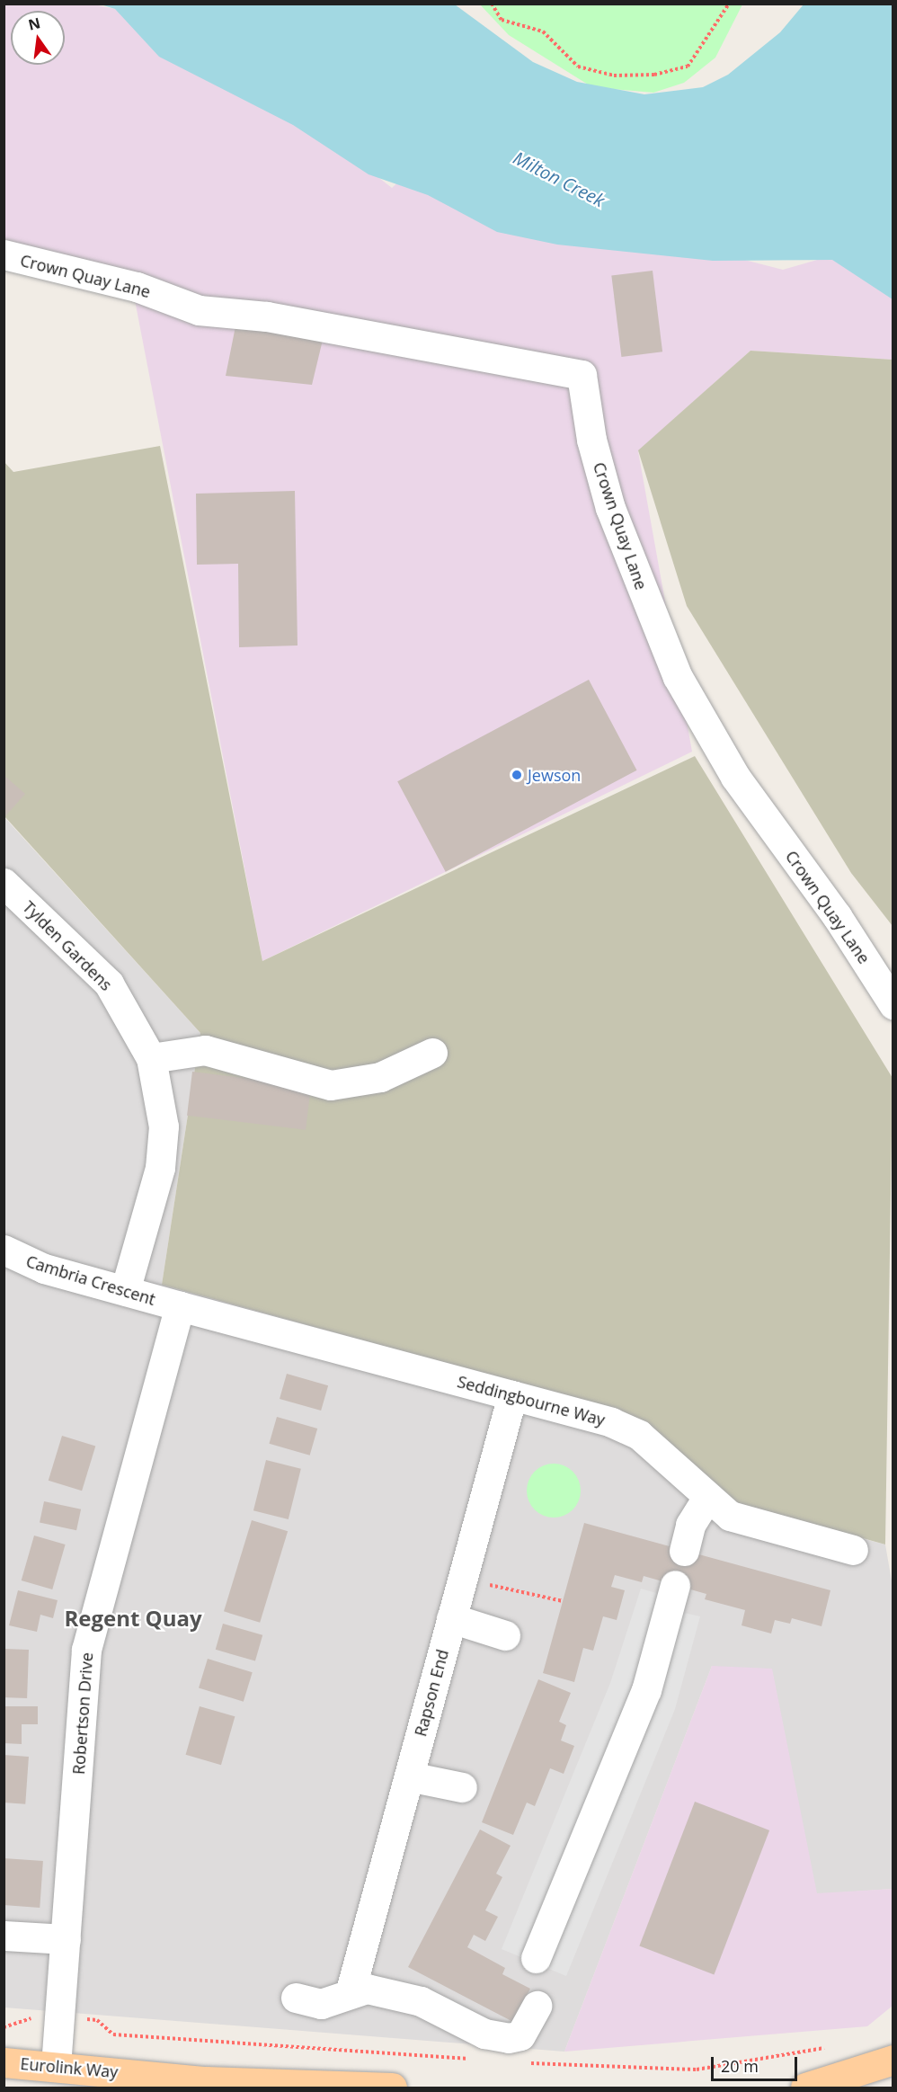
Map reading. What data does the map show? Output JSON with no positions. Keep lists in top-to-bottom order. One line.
{"streets":{"main road":["Eurolink Way"],"street":["Crown Quay Lane","Tylden Gardens","Cambria Crescent","Seddingbourne Way","Rapson End","Robertson Drive"]},"crossings":[["Tylden Gardens","Cambria Crescent"],["Cambria Crescent","Seddingbourne Way"],["Cambria Crescent","Robertson Drive"],["Seddingbourne Way","Rapson End"],["Seddingbourne Way","Robertson Drive"],["Robertson Drive","Eurolink Way"]],"districts":["Regent Quay"],"water":["Milton Creek"],"places":["Jewson"],"scale_bar":"20 m","north":"top"}
